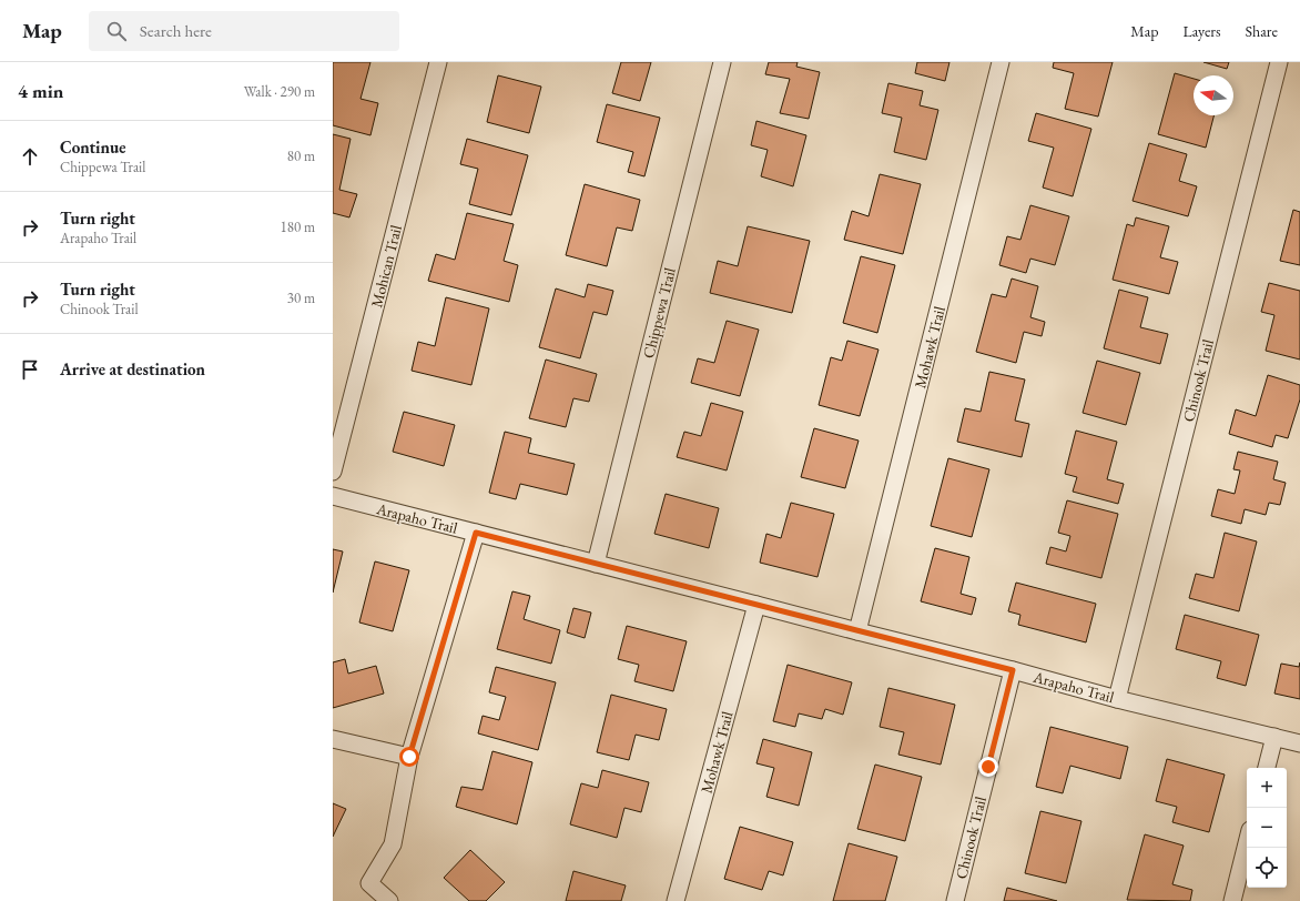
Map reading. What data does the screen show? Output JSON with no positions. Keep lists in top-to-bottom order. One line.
{"streets":{"street":["Mohican Trail","Chippewa Trail","Mohawk Trail","Chinook Trail","Arapaho Trail"]},"crossings":[["Chippewa Trail","Arapaho Trail"],["Mohawk Trail","Arapaho Trail"],["Chinook Trail","Arapaho Trail"]],"north":"left","page":{"header":"Map","search":"Search here","nav":["Map","Layers","Share"],"heading":["4 min","Walk · 290 m"],"list":[["Continue","Chippewa Trail","80 m"],["Turn right","Arapaho Trail","180 m"],["Turn right","Chinook Trail","30 m"],"Arrive at destination"],"map_buttons":["+","−"]}}
